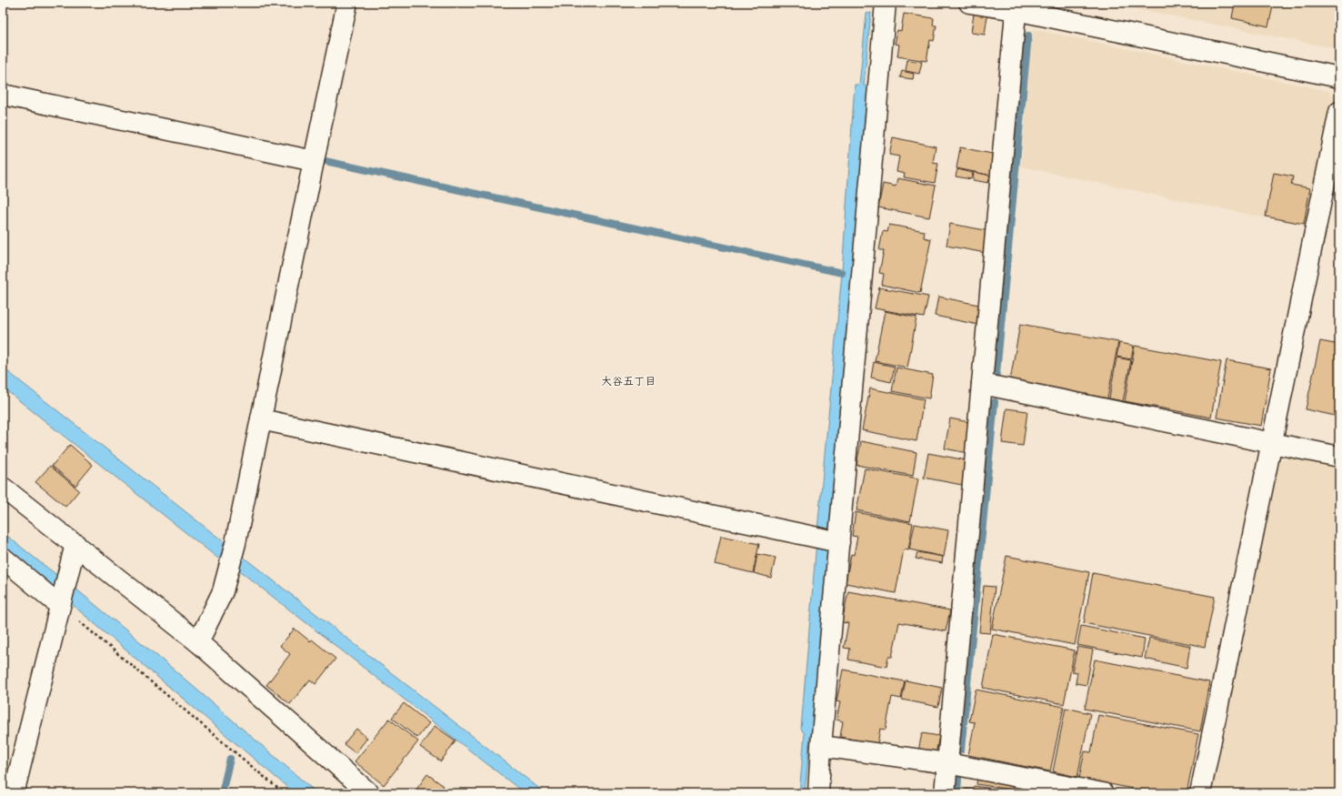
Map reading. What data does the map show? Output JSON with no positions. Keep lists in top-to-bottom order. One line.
{"districts":["大谷五丁目"]}
